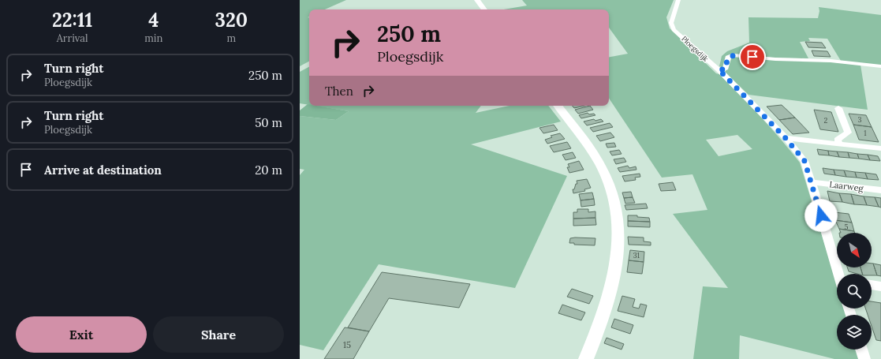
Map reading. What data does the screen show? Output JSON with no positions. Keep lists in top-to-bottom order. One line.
{"streets":{"street":["Ploegsdijk","Laarweg"]},"crossings":[["Ploegsdijk","Laarweg"]],"house_numbers":["3","2","1","5","31","15"],"north":"bottom right","page":{"eta":["22:11","Arrival","4","min","320","m"],"turn":["250 m","Ploegsdijk"],"list":[{"name":"Turn right","note":"Ploegsdijk","value":"250 m"},{"name":"Turn right","note":"Ploegsdijk","value":"50 m"},{"name":"Arrive at destination","value":"20 m"}],"then":"Then","buttons":["Exit","Share"]}}
